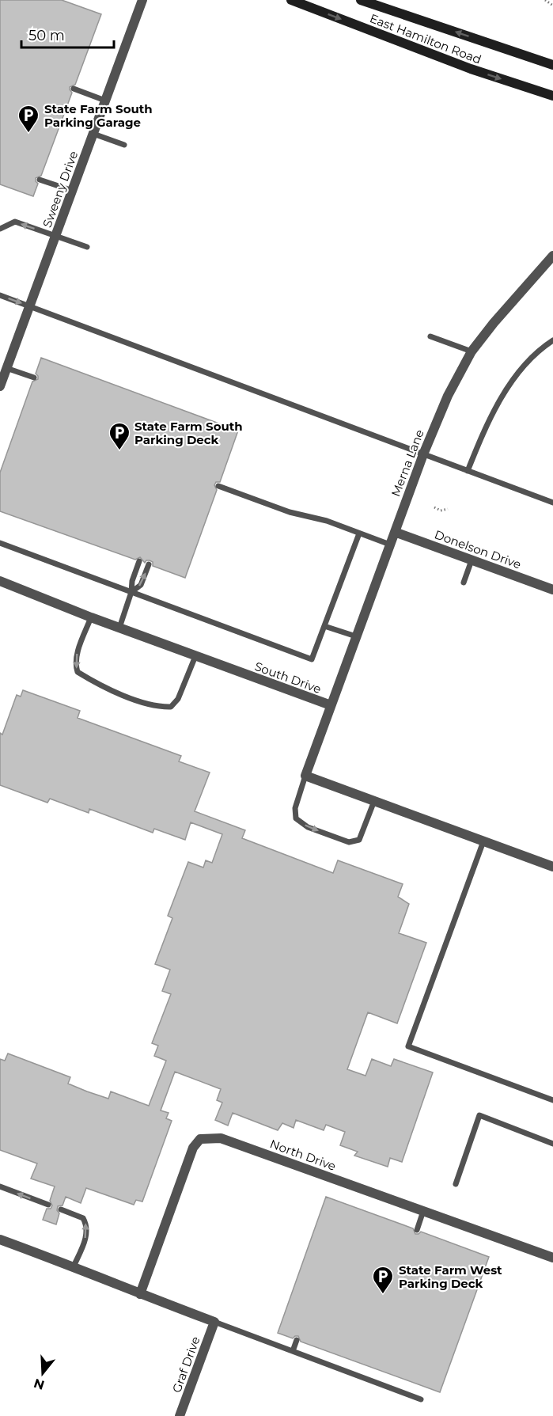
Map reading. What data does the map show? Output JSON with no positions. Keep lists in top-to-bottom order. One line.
{"streets":{"main road":["East Hamilton Road"],"street":["Sweeny Drive","Merna Lane","Donelson Drive","South Drive","North Drive","Graf Drive"]},"crossings":[["Merna Lane","Donelson Drive"],["Merna Lane","South Drive"]],"places":{"parking":["State Farm South Parking Garage","State Farm South Parking Deck","State Farm West Parking Deck"]},"scale_bar":"50 m","north":"bottom"}
